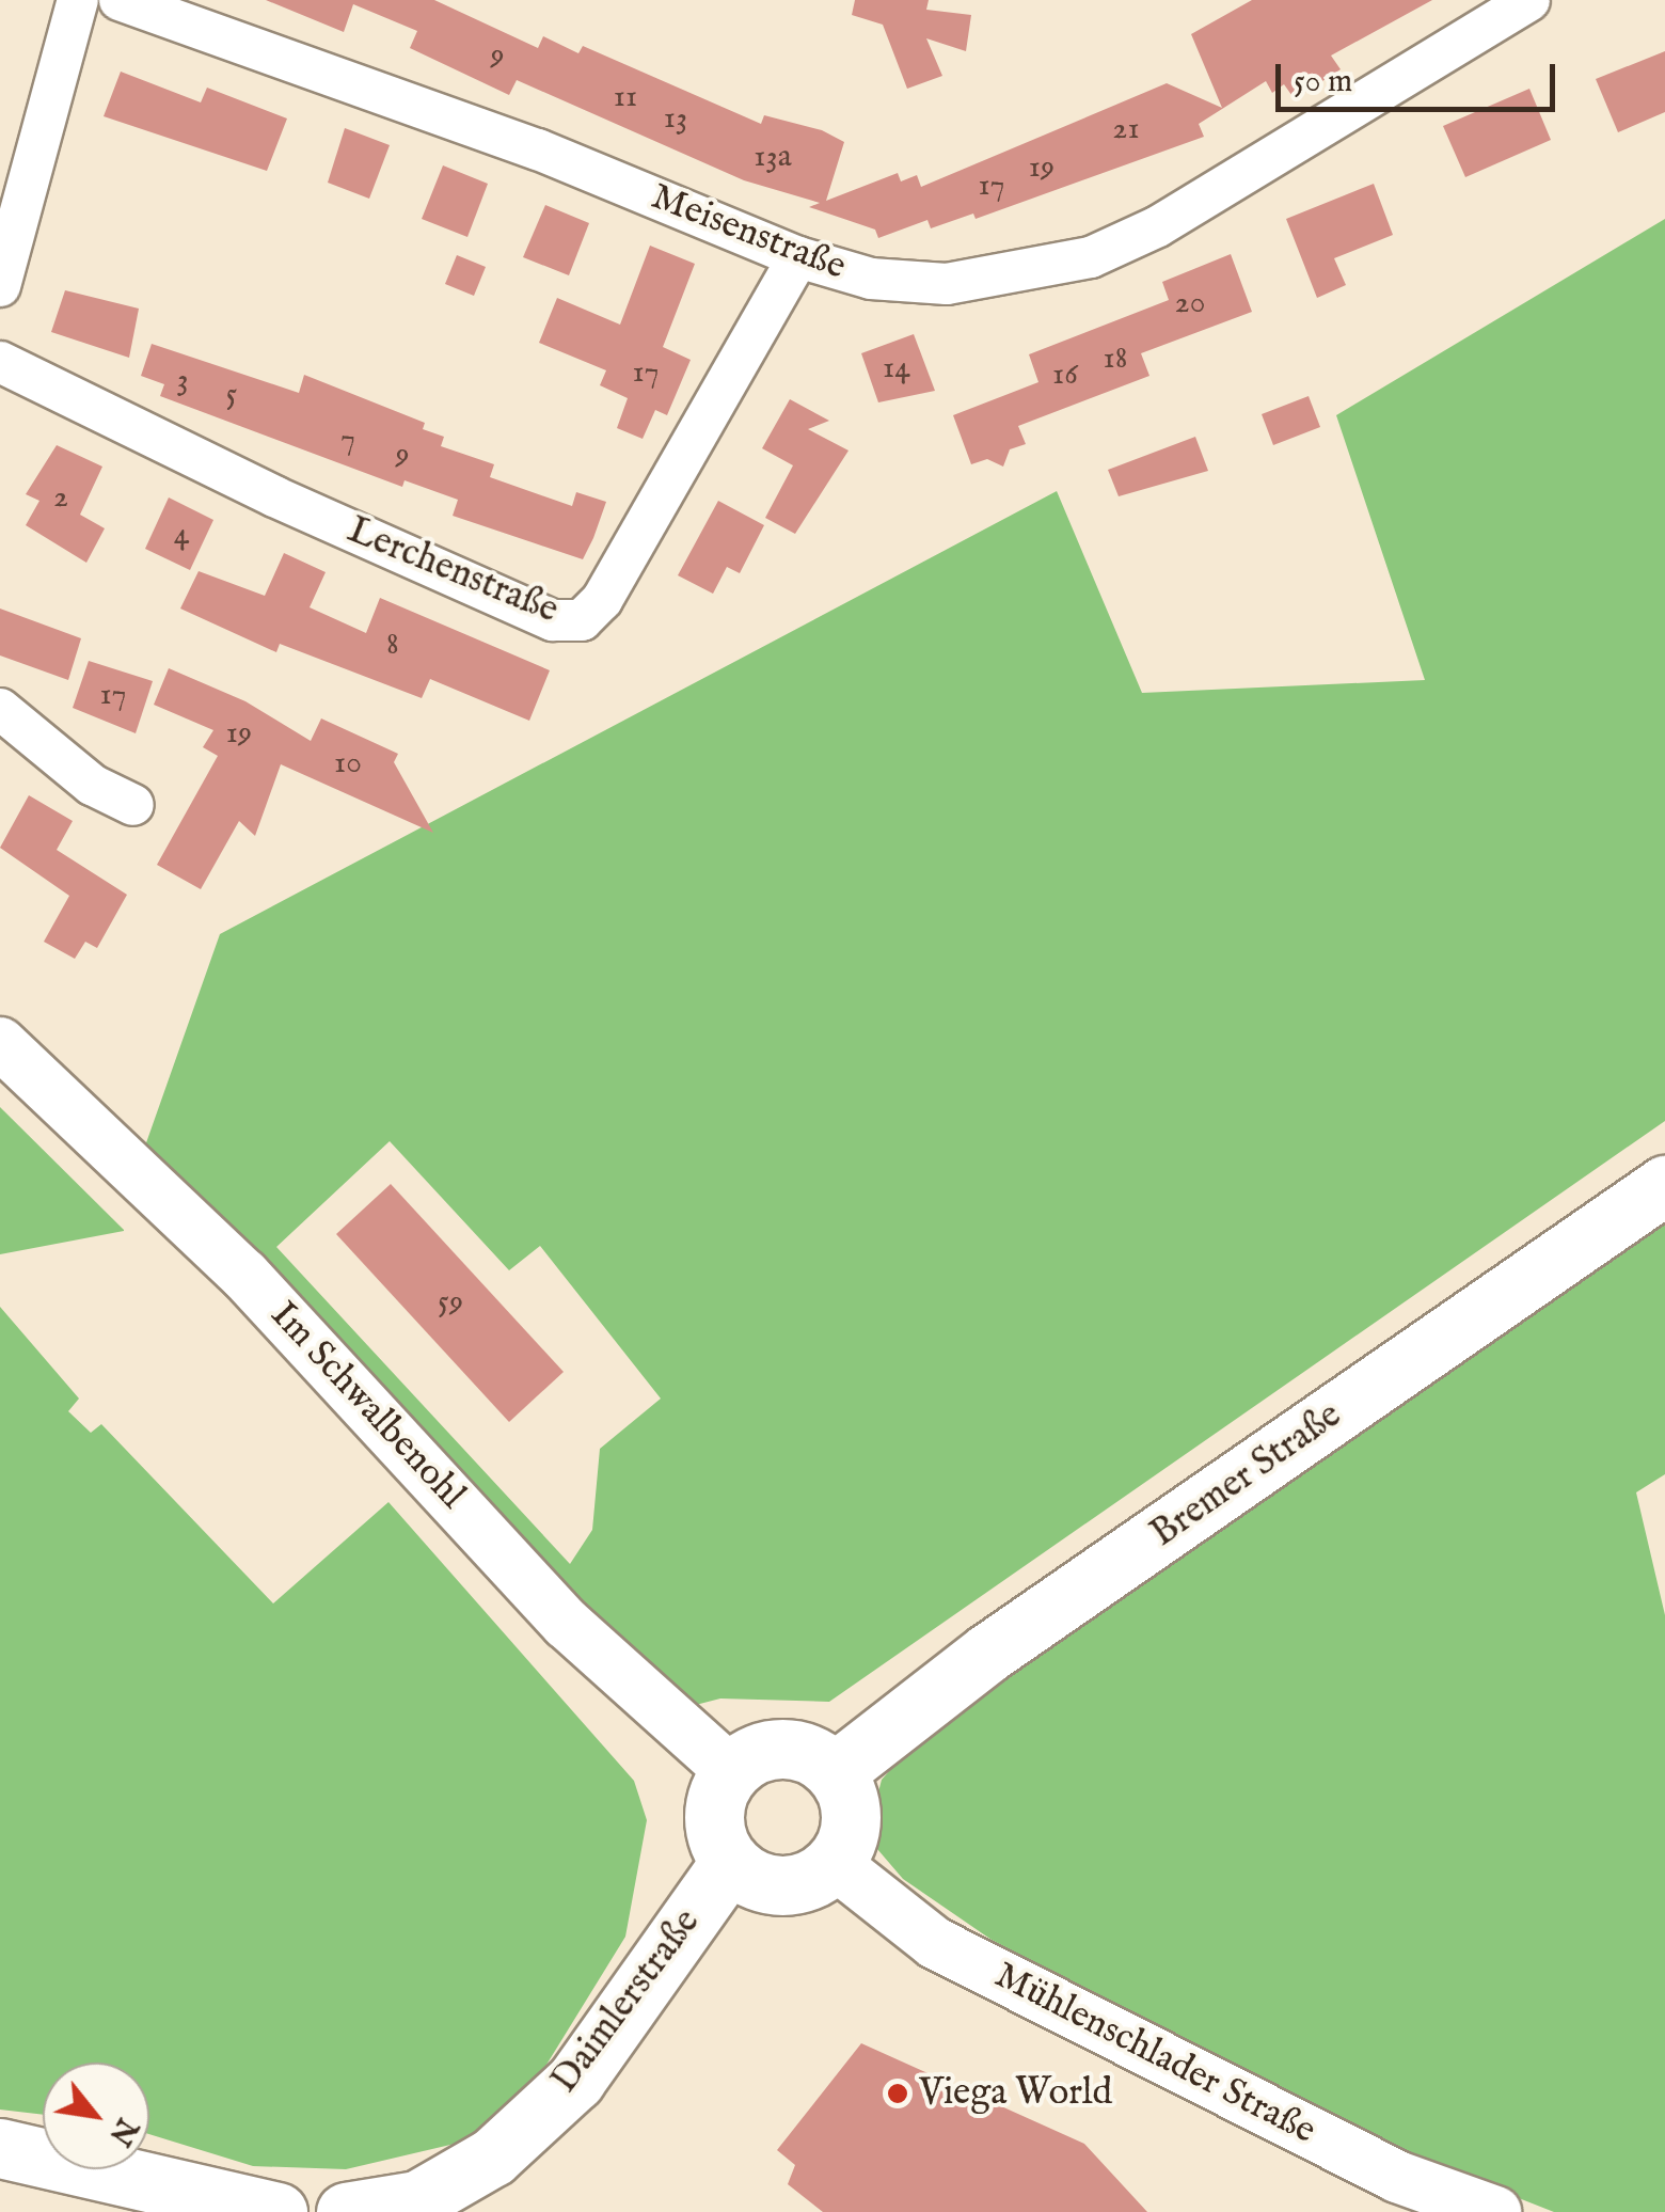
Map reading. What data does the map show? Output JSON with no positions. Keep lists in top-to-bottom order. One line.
{"streets":{"main road":["Bremer Straße","Daimlerstraße"],"street":["Meisenstraße","Lerchenstraße","Im Schwalbenohl","Mühlenschlader Straße"]},"crossings":[["Meisenstraße","Lerchenstraße"],["Im Schwalbenohl","Bremer Straße"],["Im Schwalbenohl","Daimlerstraße"],["Im Schwalbenohl","Mühlenschlader Straße"],["Bremer Straße","Daimlerstraße"],["Bremer Straße","Mühlenschlader Straße"],["Daimlerstraße","Mühlenschlader Straße"]],"places":["Viega World"],"house_numbers":["9","11","13","21","13a","19","17","20","18","14","17","16","3","5","7","9","2","4","8","17","19","10","59"],"scale_bar":"50 m","north":"bottom right"}
